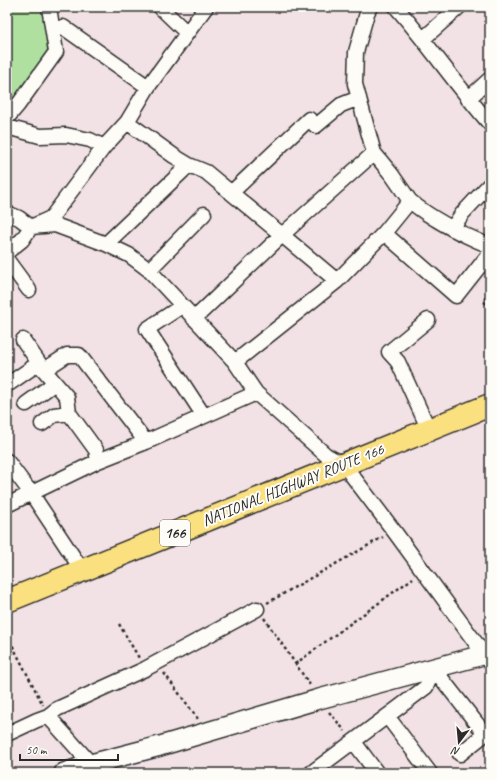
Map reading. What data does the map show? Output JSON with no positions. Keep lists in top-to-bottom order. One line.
{"streets":{"highway":["NATIONAL HIGHWAY ROUTE 166","166"]},"scale_bar":"50 m","north":"bottom"}
